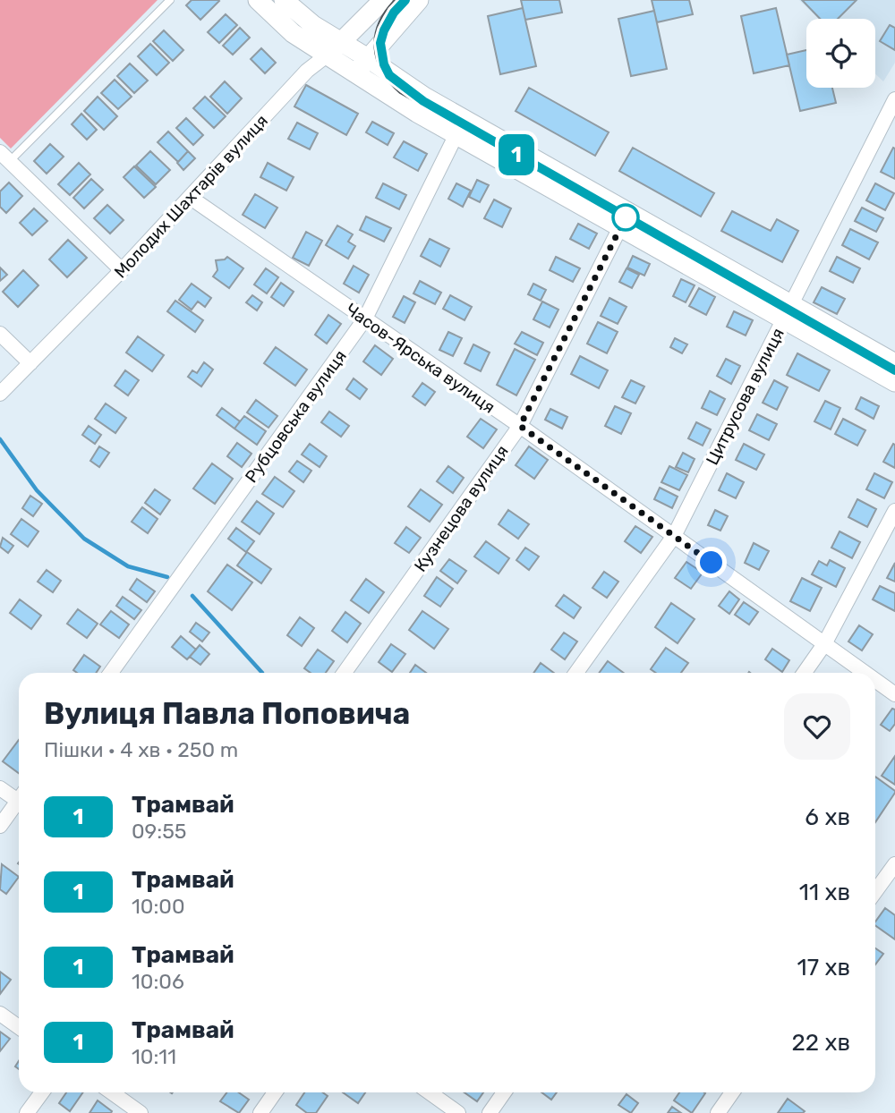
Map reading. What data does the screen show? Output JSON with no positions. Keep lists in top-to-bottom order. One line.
{"streets":{"main road":["Молодих Шахтарів вулиця"],"street":["Часов-Ярська вулиця","Цитрусова вулиця","Рубцовська вулиця","Кузнецова вулиця"]},"crossings":[["Молодих Шахтарів вулиця","Часов-Ярська вулиця"],["Часов-Ярська вулиця","Цитрусова вулиця"],["Часов-Ярська вулиця","Рубцовська вулиця"],["Часов-Ярська вулиця","Кузнецова вулиця"]],"lines":["tram line 1"],"page":{"on_map":"1","heading":["Вулиця Павла Поповича","Пішки · 4 хв · 250 m"],"list":[{"mark":"1","name":"Трамвай","note":"09:55","value":"6 хв"},{"mark":"1","name":"Трамвай","note":"10:00","value":"11 хв"},{"mark":"1","name":"Трамвай","note":"10:06","value":"17 хв"},{"mark":"1","name":"Трамвай","note":"10:11","value":"22 хв"}]}}
